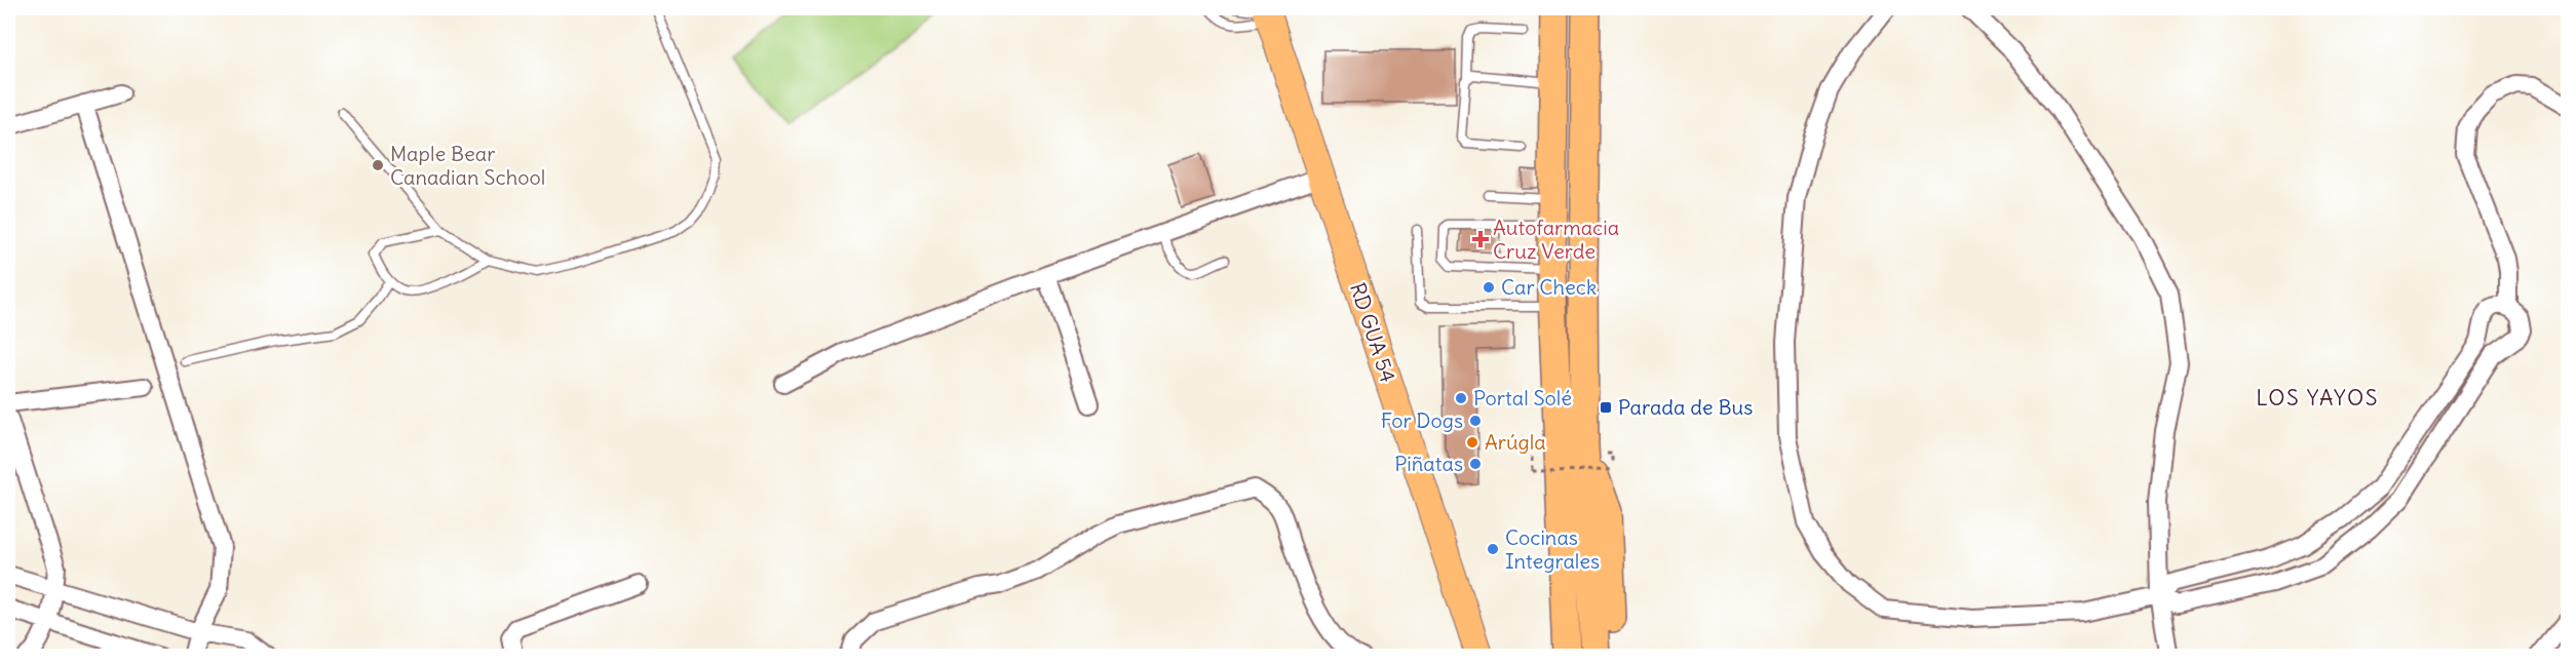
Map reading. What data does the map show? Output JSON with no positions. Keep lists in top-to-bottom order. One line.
{"streets":{"main road":["RD GUA 54"]},"districts":["LOS YAYOS"],"places":{"other":["Maple Bear Canadian School","Car Check","Portal Solé","For Dogs","Arúgla","Piñatas","Cocinas Integrales"],"health":["Autofarmacia Cruz Verde"],"transit":["Parada de Bus"]}}
